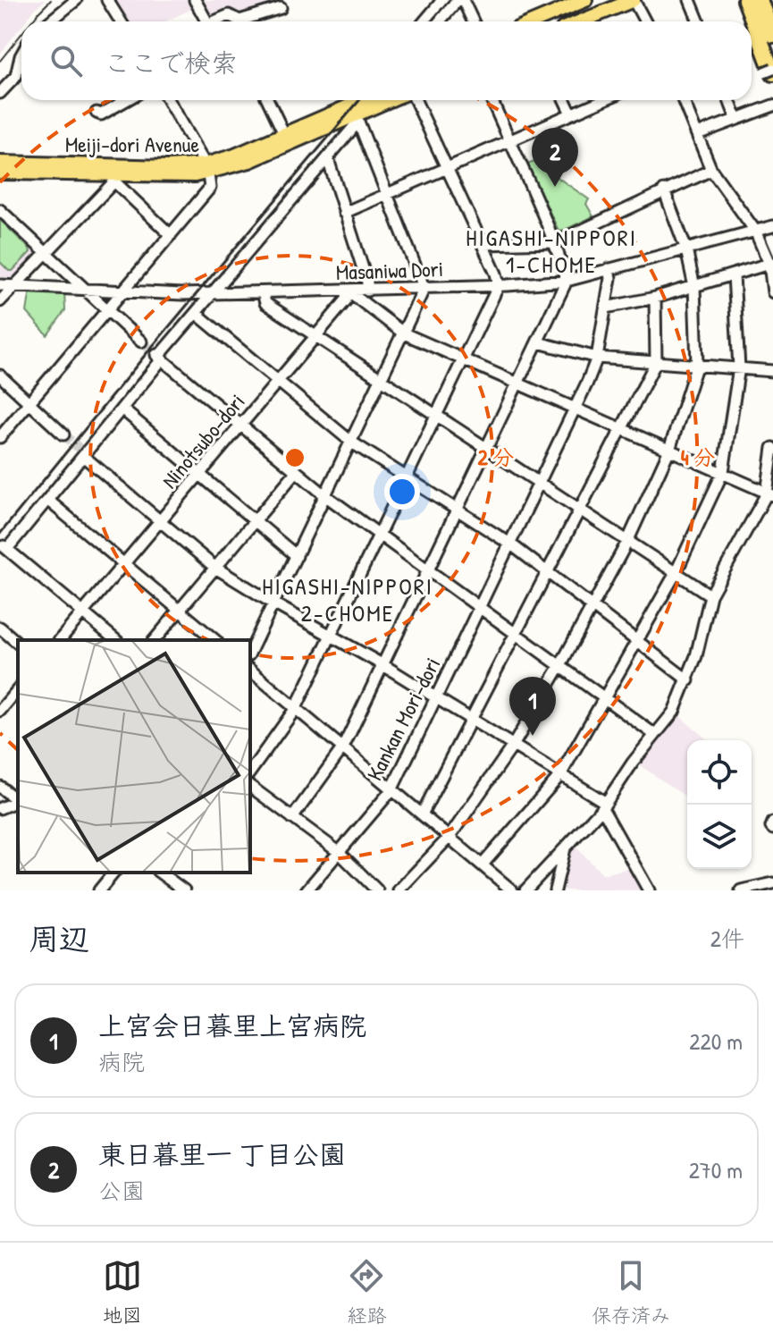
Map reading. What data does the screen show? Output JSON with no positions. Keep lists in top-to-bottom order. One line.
{"streets":{"main road":["Meiji-dori Avenue"],"street":["Masaniwa Dori","Ninotsubo-dori","Kankan Mori-dori"]},"crossings":[["Masaniwa Dori","Ninotsubo-dori"],["Masaniwa Dori","Kankan Mori-dori"]],"districts":["HIGASHI-NIPPORI 1-CHOME","HIGASHI-NIPPORI 2-CHOME"],"page":{"search":"ここで検索","pins":["2","1"],"heading":["周辺","2件"],"list":[{"mark":"1","name":"上宮会日暮里上宮病院","note":"病院","value":"220 m"},{"mark":"2","name":"東日暮里一 丁目公園","note":"公園","value":"270 m"}],"nav":["地図","経路","保存済み"]},"rings":["2 分","4 分"]}
